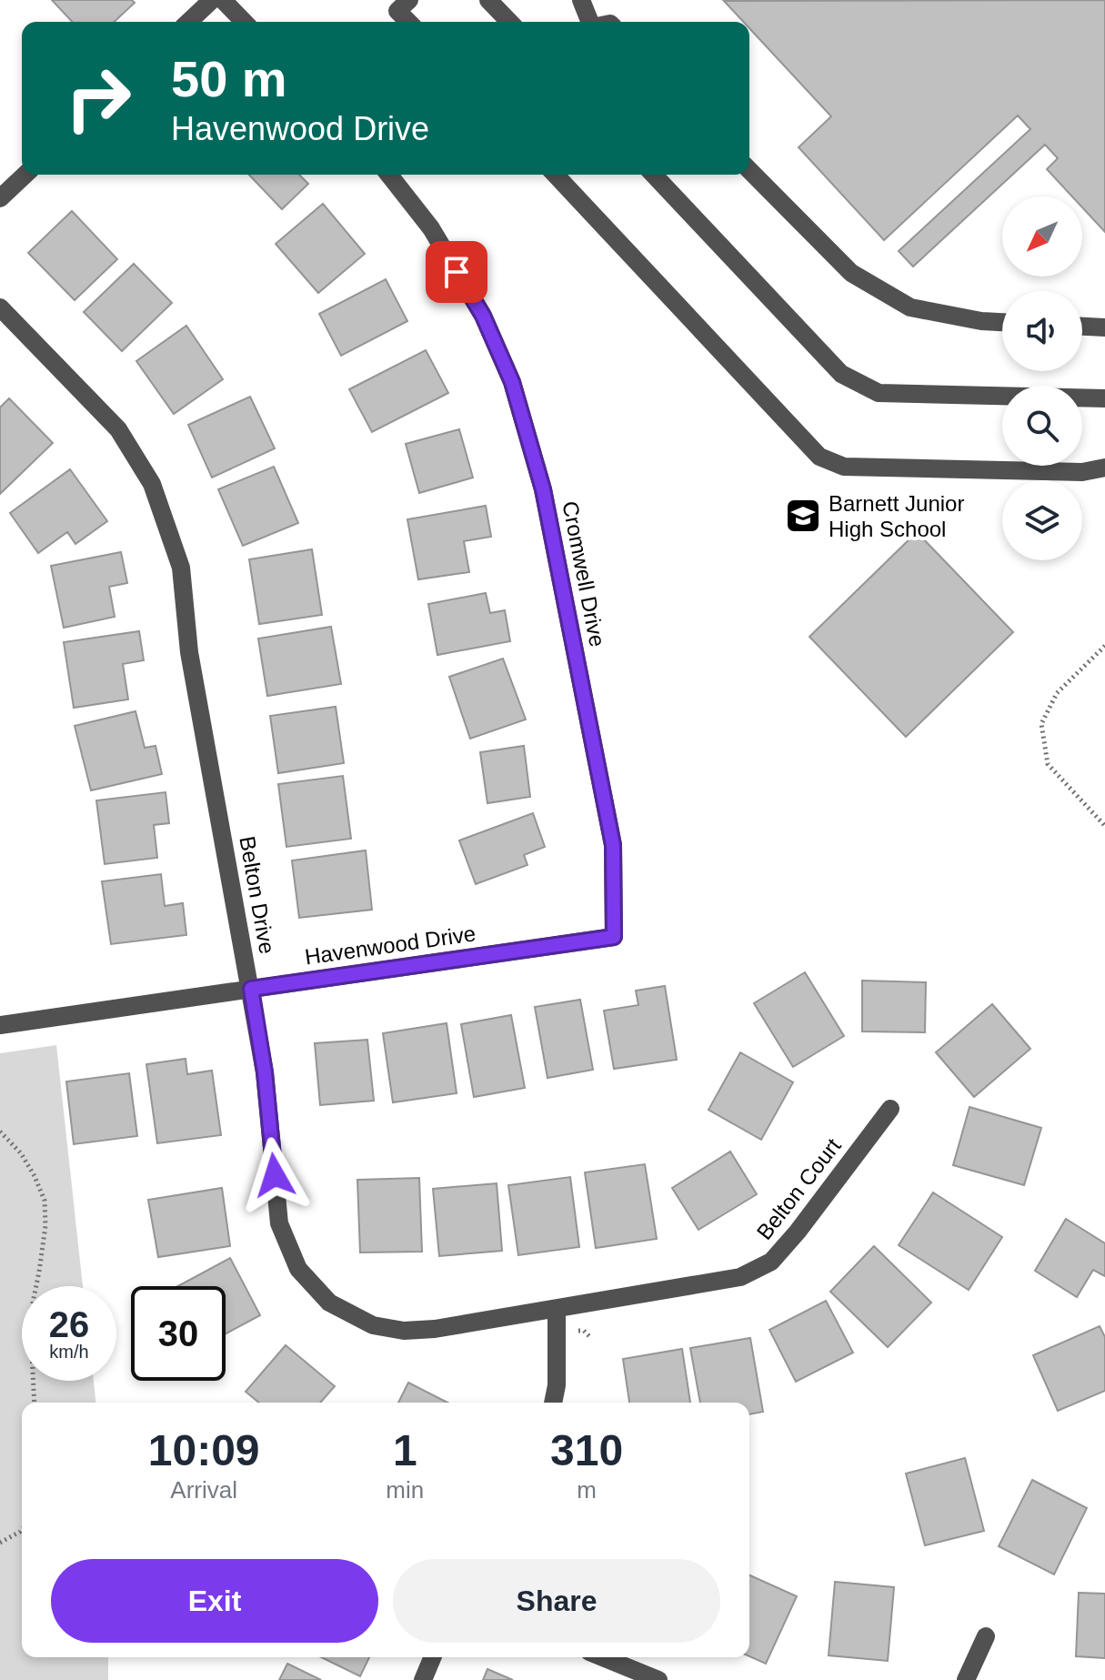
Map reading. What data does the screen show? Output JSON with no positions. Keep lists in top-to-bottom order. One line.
{"streets":{"street":["Cromwell Drive","Belton Drive","Havenwood Drive","Belton Court"]},"crossings":[["Cromwell Drive","Havenwood Drive"],["Belton Drive","Havenwood Drive"],["Belton Drive","Belton Court"]],"places":{"school or university":["Barnett Junior High School"]},"north":"bottom left","page":{"turn":["50 m","Havenwood Drive"],"speed":"26 km/h","limit":"30","eta":["10:09","Arrival","1","min","310","m"],"buttons":["Exit","Share"]}}
